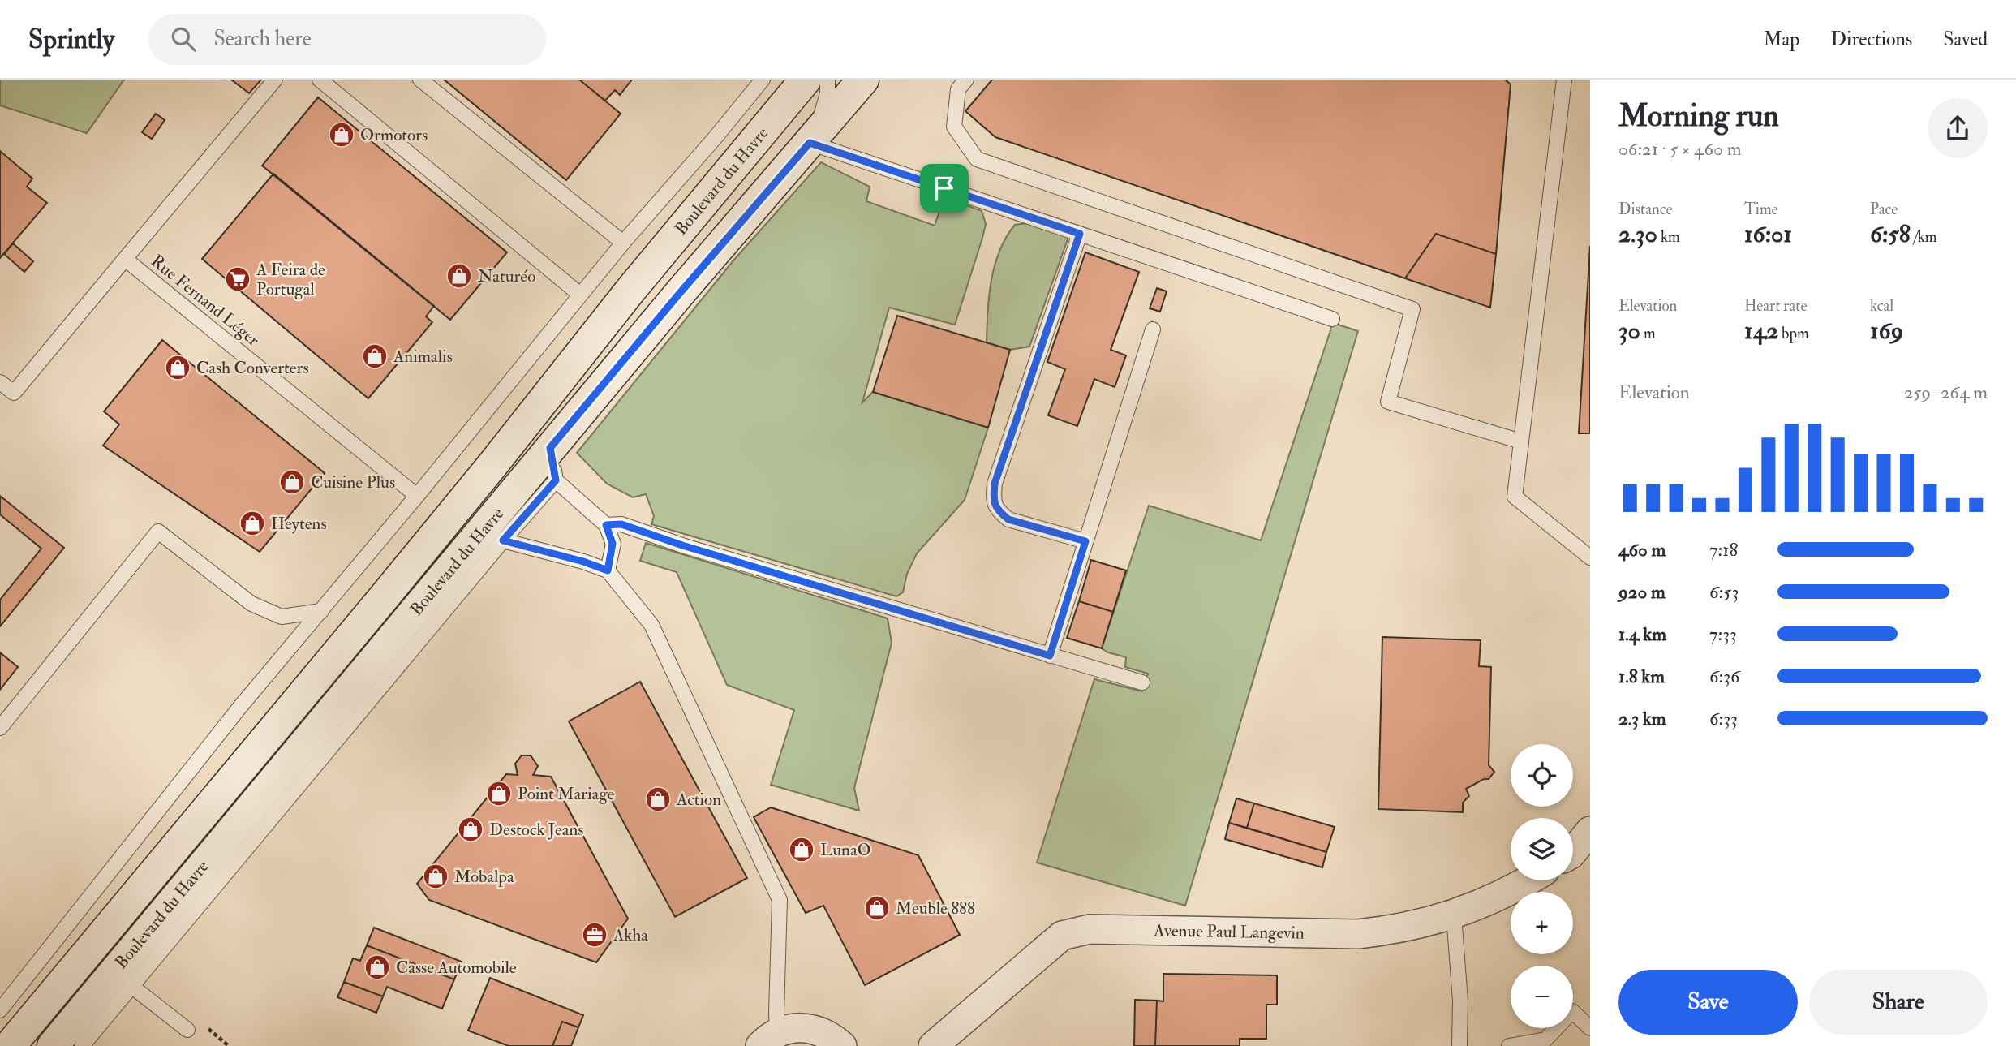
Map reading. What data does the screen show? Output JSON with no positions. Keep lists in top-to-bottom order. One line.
{"streets":{"main road":["Boulevard du Havre"],"street":["Avenue Paul Langevin"],"lane":["Rue Fernand Léger"]},"places":{"shop":["Ormotors","Naturéo","Animalis","Cash Converters","Cuisine Plus","Heytens","Point Mariage","Action","Destock Jeans","LunaO","Mobalpa","Meuble 888","Casse Automobile"],"supermarket":["A Feira de Portugal"],"office":["Akha"]},"page":{"header":"Sprintly","search":"Search here","nav":["Map","Directions","Saved"],"heading":["Morning run","06:21 · 5 × 460 m"],"stats":[["Distance","2.30 km"],["Time","16:01"],["Pace","6:58 /km"],["Elevation","30 m"],["Heart rate","142 bpm"],["kcal","169"]],"chart":["Elevation","259–264 m"],"list":[{"name":"460 m","note":"7:18"},{"name":"920 m","note":"6:53"},{"name":"1.4 km","note":"7:33"},{"name":"1.8 km","note":"6:36"},{"name":"2.3 km","note":"6:33"}],"map_buttons":["+","−"],"buttons":["Save","Share"]}}
